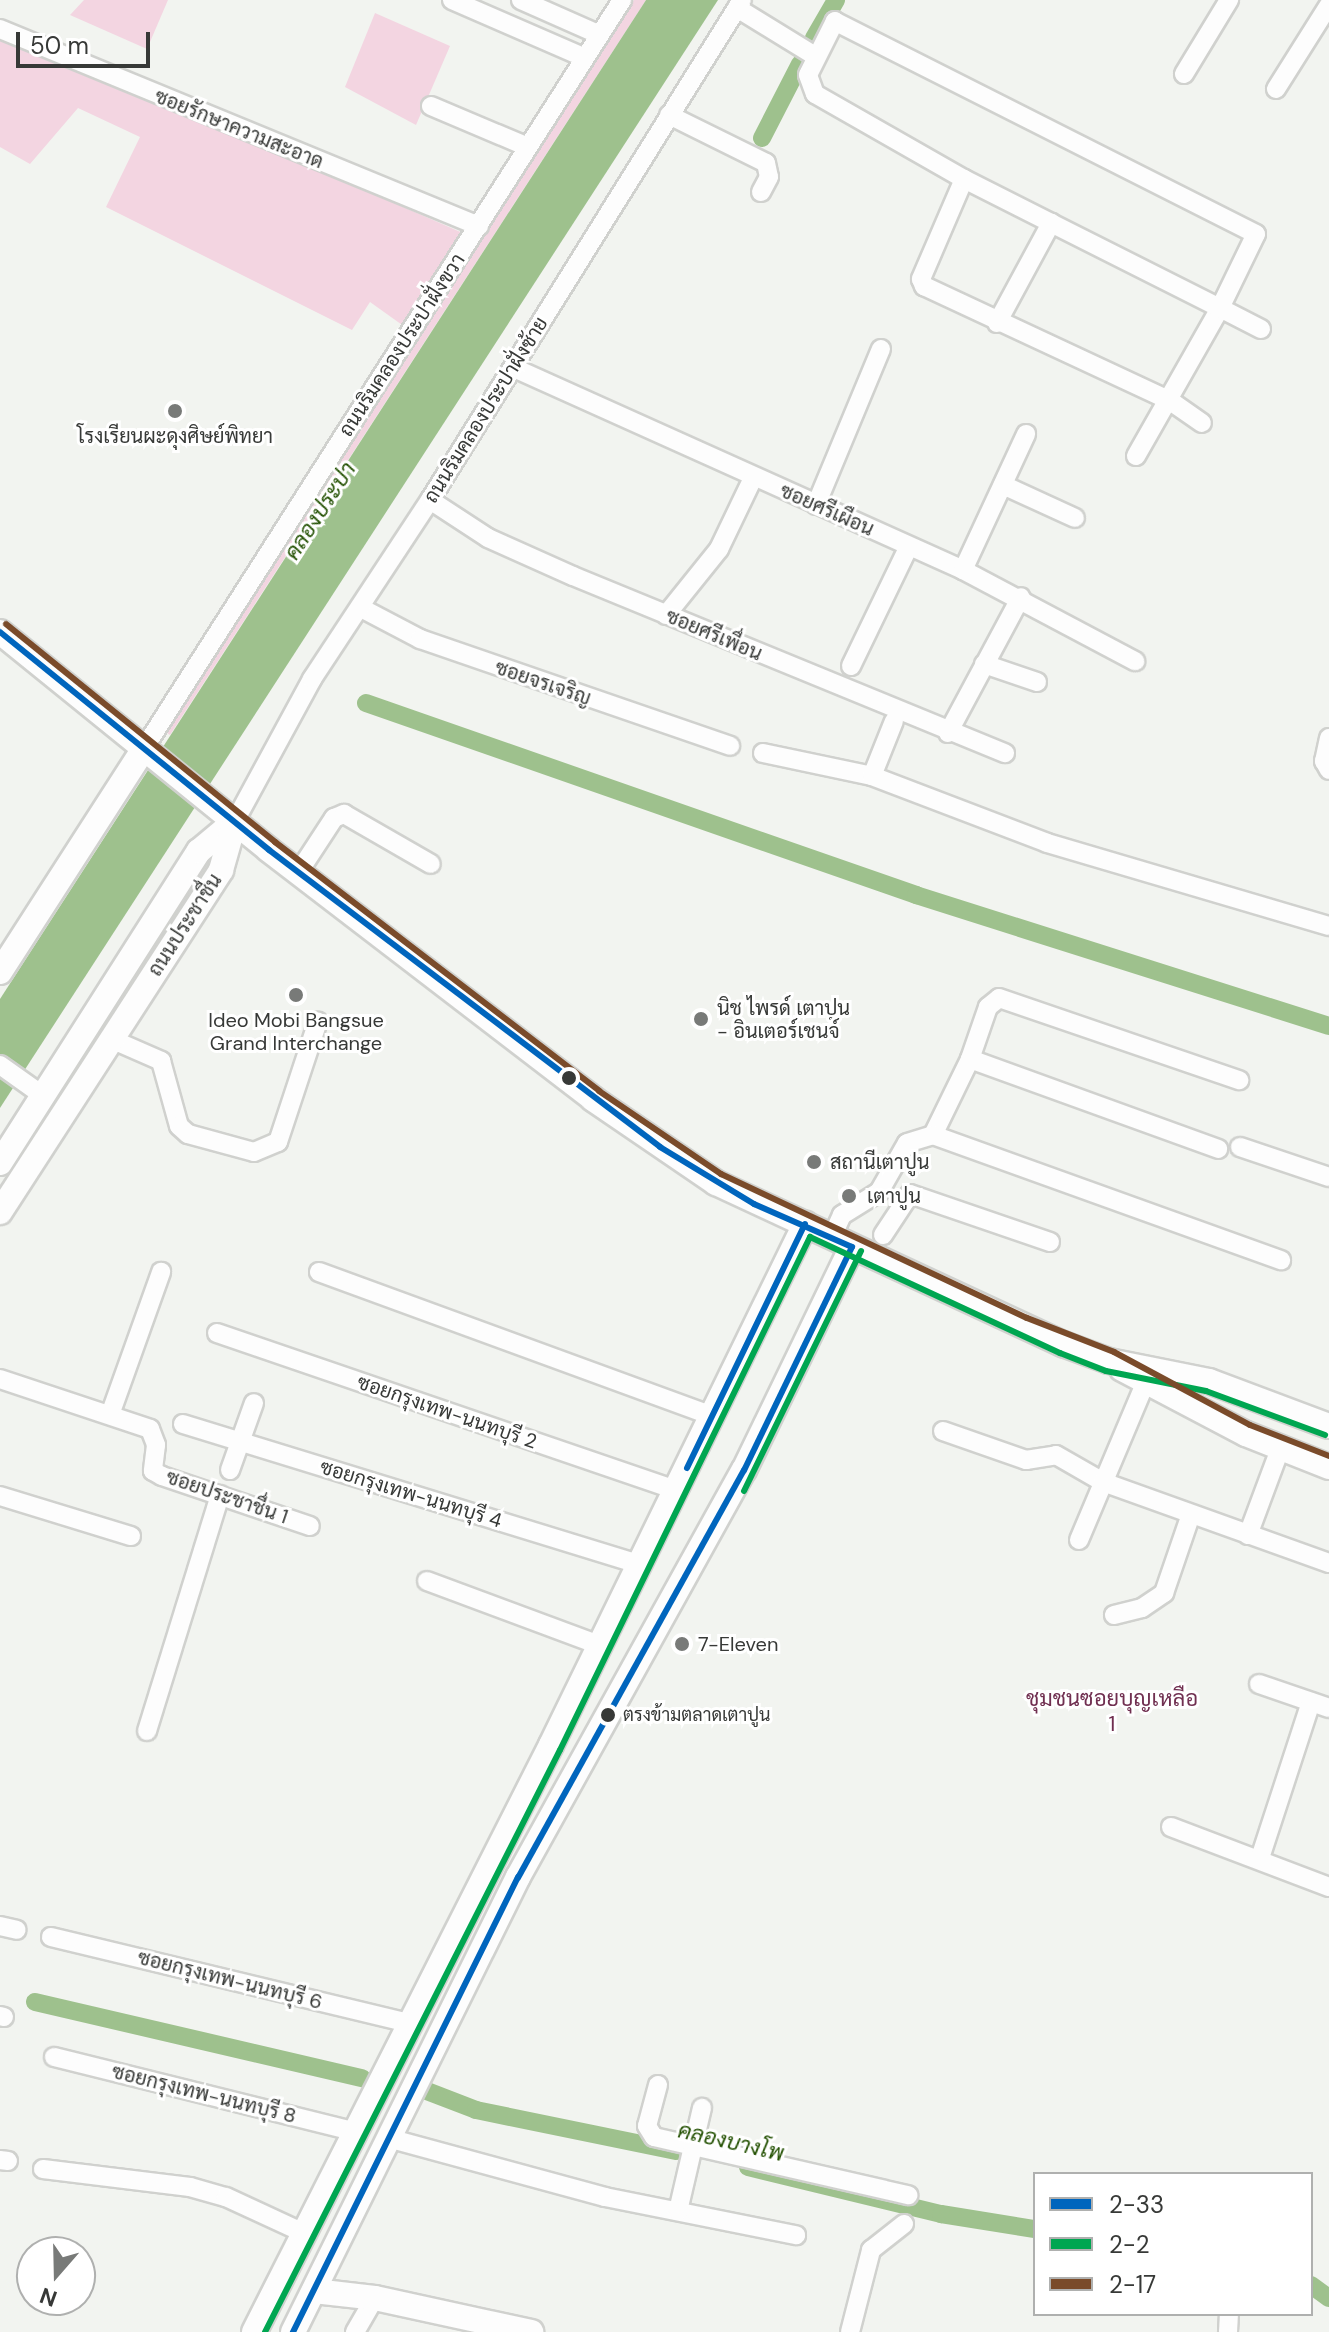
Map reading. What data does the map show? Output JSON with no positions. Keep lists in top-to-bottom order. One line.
{"streets":{"main road":["ถนนริมคลองประปาฝั่งขวา","ถนนประชาชื่น"],"street":["ซอยรักษาความสะอาด","ถนนริมคลองประปาฝั่งซ้าย","ซอยศรีเผือน","ซอยศรีเพื่อน","ซอยจรเจริญ","ซอยกรุงเทพ-นนทบุรี 2","ซอยกรุงเทพ-นนทบุรี 4","ซอยประชาชื่น 1","ซอยกรุงเทพ-นนทบุรี 6","ซอยกรุงเทพ-นนทบุรี 8"]},"crossings":[["ซอยรักษาความสะอาด","ถนนริมคลองประปาฝั่งขวา"],["ถนนริมคลองประปาฝั่งซ้าย","ซอยศรีเผือน"],["ถนนริมคลองประปาฝั่งซ้าย","ซอยศรีเพื่อน"],["ถนนริมคลองประปาฝั่งซ้าย","ซอยจรเจริญ"],["ถนนริมคลองประปาฝั่งซ้าย","ถนนประชาชื่น"]],"districts":["ชุมชนซอยบุญเหลือ 1"],"water":["คลองประปา","คลองบางโพ"],"places":["โรงเรียนผะดุงศิษย์พิทยา","Ideo Mobi Bangsue Grand Interchange","นิช ไพรด์ เตาปูน - อินเตอร์เชนจ์","สถานีเตาปูน","เตาปูน","7-Eleven","ตรงข้ามตลาดเตาปูน"],"lines":["transit line 2-17","transit line 2-33","transit line 2-2"],"legend":["2-33","2-2","2-17"],"scale_bar":"50 m","north":"bottom"}
